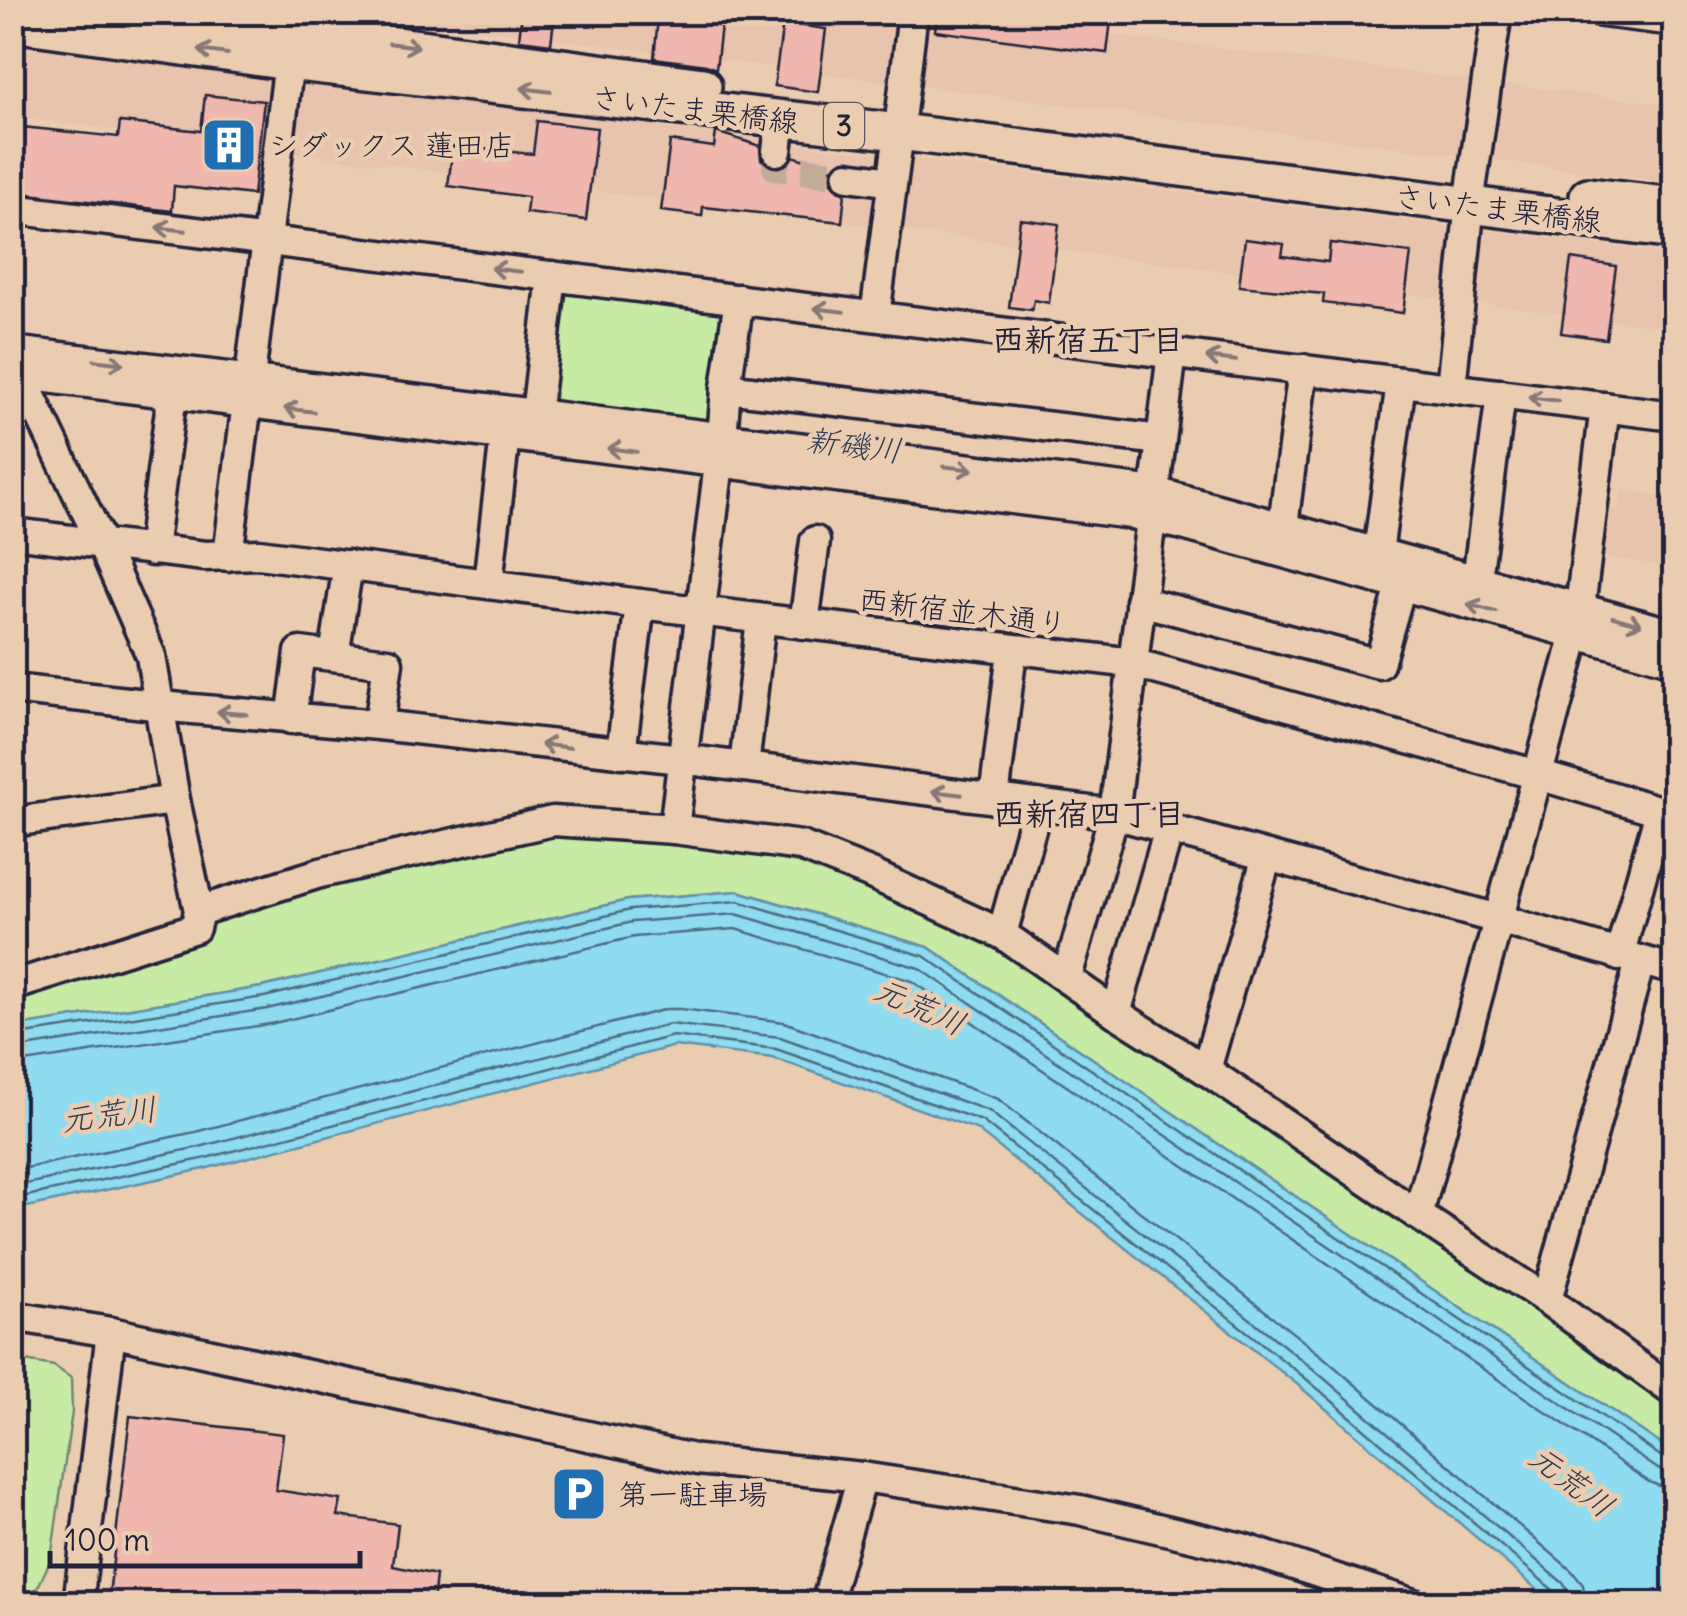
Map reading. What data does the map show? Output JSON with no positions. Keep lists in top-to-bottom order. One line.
{"streets":{"main road":["さいたま栗橋線","3"],"street":["西新宿並木通り"]},"districts":["西新宿五丁目","西新宿四丁目"],"water":["新磯川","元荒川"],"places":{"building":["シダックス 蓮田店"],"parking":["第一駐車場"]},"scale_bar":"100 m"}
